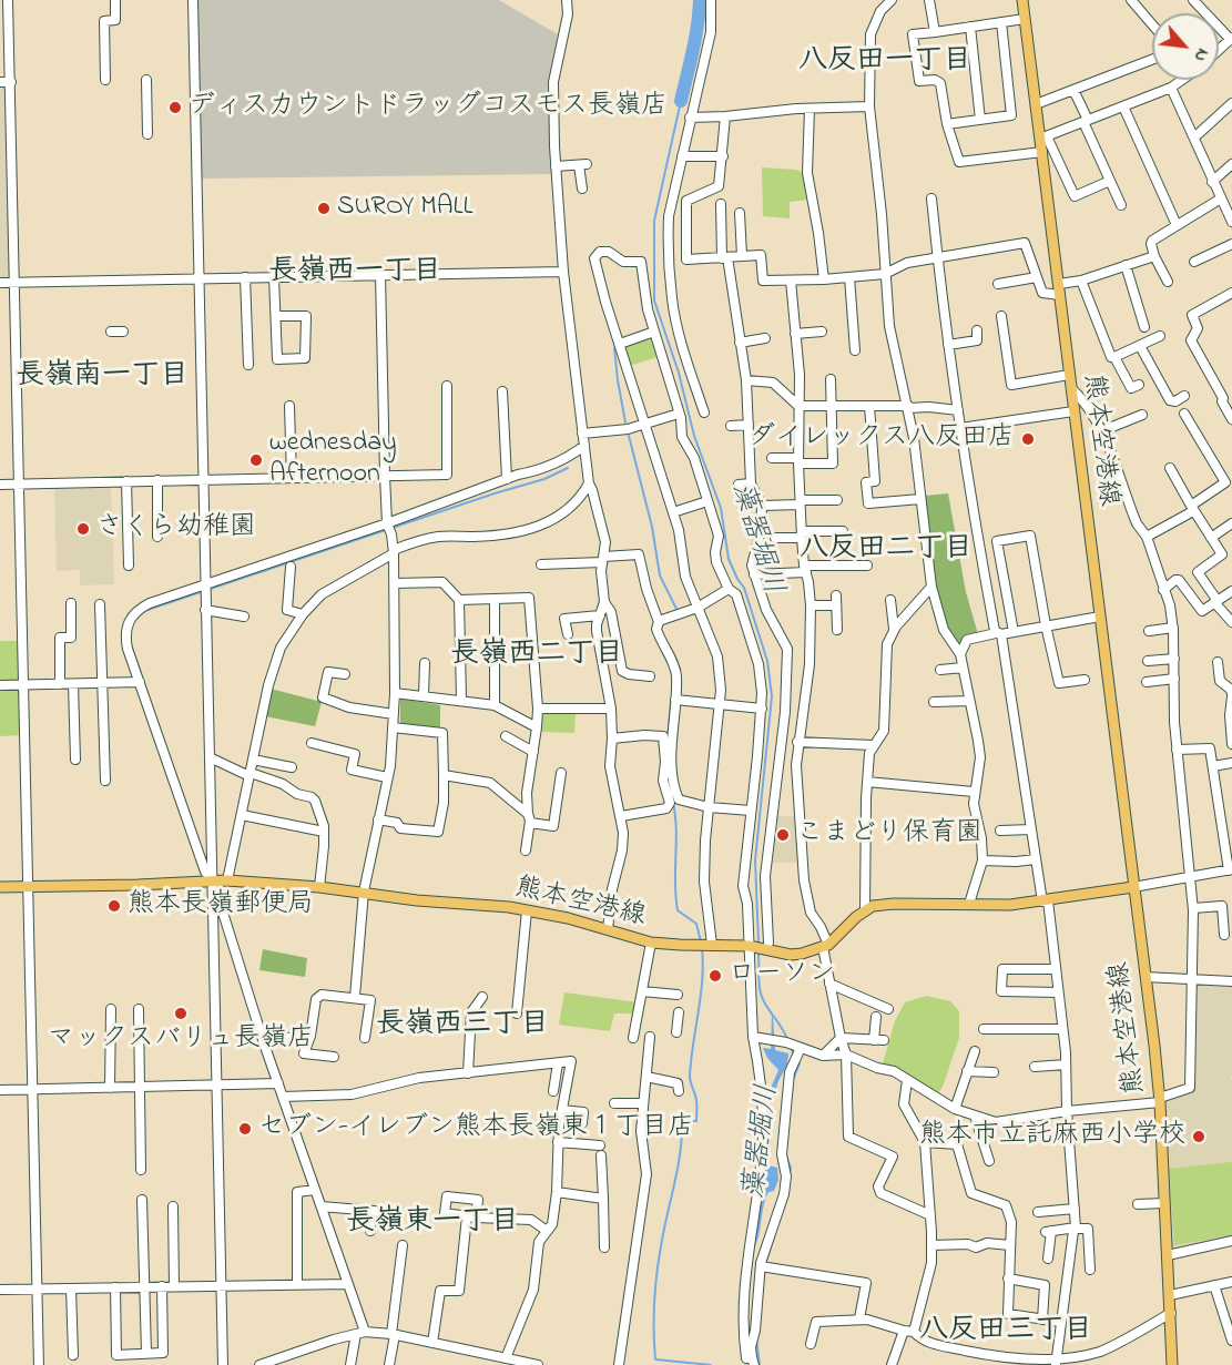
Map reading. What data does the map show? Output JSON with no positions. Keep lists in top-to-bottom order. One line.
{"streets":{"main road":["熊本空港線"]},"districts":["八反田一丁目","長嶺西一丁目","長嶺南一丁目","八反田二丁目","長嶺西二丁目","長嶺西三丁目","長嶺東一丁目","八反田三丁目"],"water":["藻器堀川"],"places":["ディスカウントドラッグコスモス長嶺店","SUROY MALL","ダイレックス八反田店","wednesday Afternoon","さくら幼稚園","こまどり保育園","熊本長嶺郵便局","ローソン","マックスバリュ長嶺店","セブン-イレブン熊本長嶺東１丁目店","熊本市立託麻西小学校"],"north":"bottom right"}
